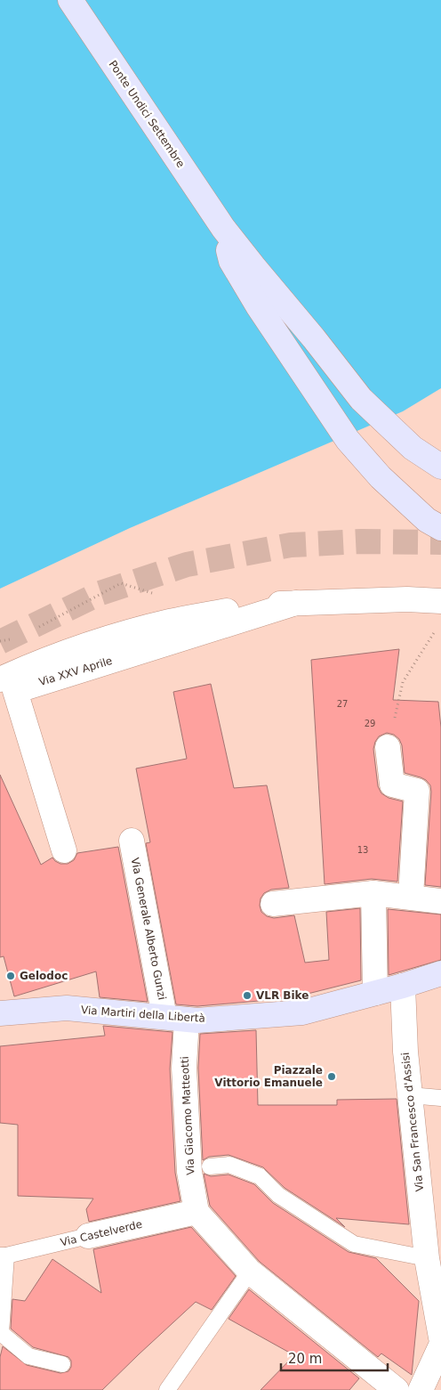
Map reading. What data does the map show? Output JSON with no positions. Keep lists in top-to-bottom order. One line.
{"streets":{"main road":["Ponte Undici Settembre","Via Martiri della Libertà"],"street":["Via XXV Aprile","Via Generale Alberto Gunzi","Via Giacomo Matteotti","Via San Francesco d'Assisi","Via Castelverde"]},"crossings":[["Via Generale Alberto Gunzi","Via Martiri della Libertà"],["Via Generale Alberto Gunzi","Via Giacomo Matteotti"],["Via Martiri della Libertà","Via Giacomo Matteotti"],["Via Martiri della Libertà","Via San Francesco d'Assisi"],["Via Giacomo Matteotti","Via Castelverde"]],"places":["Gelodoc","VLR Bike","Piazzale Vittorio Emanuele"],"house_numbers":["27","29","13"],"scale_bar":"20 m"}
